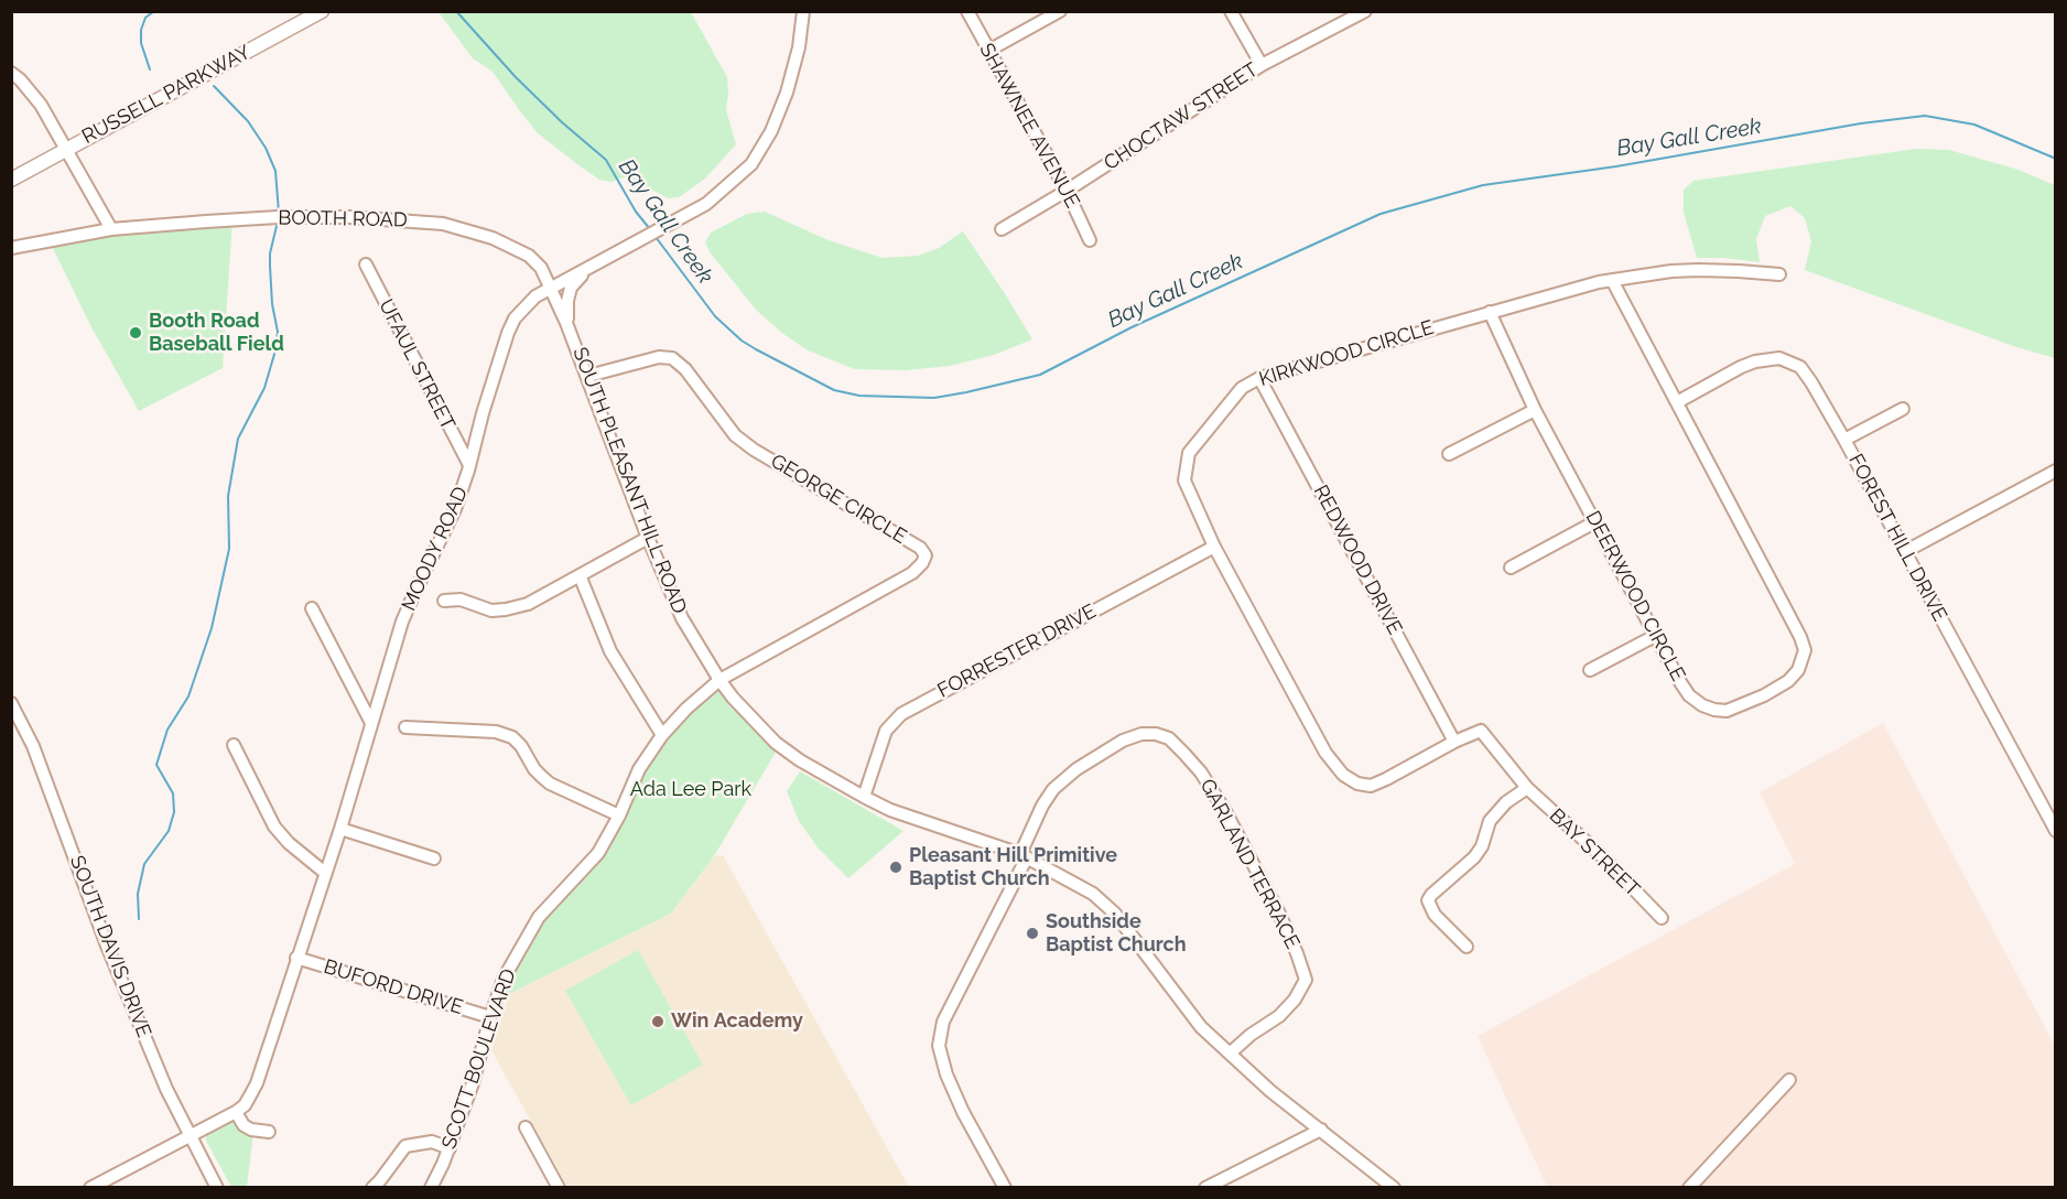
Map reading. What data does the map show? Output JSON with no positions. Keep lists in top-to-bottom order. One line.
{"streets":{"main road":["RUSSELL PARKWAY"],"street":["CHOCTAW STREET","SHAWNEE AVENUE","BOOTH ROAD","KIRKWOOD CIRCLE","UFAUL STREET","SOUTH PLEASANT HILL ROAD","GEORGE CIRCLE","FOREST HILL DRIVE","MOODY ROAD","REDWOOD DRIVE","DEERWOOD CIRCLE","FORRESTER DRIVE","BAY STREET","GARLAND TERRACE","SOUTH DAVIS DRIVE","BUFORD DRIVE","SCOTT BOULEVARD"]},"crossings":[["CHOCTAW STREET","SHAWNEE AVENUE"],["BOOTH ROAD","SOUTH PLEASANT HILL ROAD"],["BOOTH ROAD","MOODY ROAD"],["KIRKWOOD CIRCLE","REDWOOD DRIVE"],["KIRKWOOD CIRCLE","DEERWOOD CIRCLE"],["KIRKWOOD CIRCLE","FORRESTER DRIVE"],["KIRKWOOD CIRCLE","BAY STREET"],["UFAUL STREET","MOODY ROAD"],["SOUTH PLEASANT HILL ROAD","GEORGE CIRCLE"],["SOUTH PLEASANT HILL ROAD","MOODY ROAD"],["SOUTH PLEASANT HILL ROAD","FORRESTER DRIVE"],["SOUTH PLEASANT HILL ROAD","GARLAND TERRACE"],["SOUTH PLEASANT HILL ROAD","SCOTT BOULEVARD"],["GEORGE CIRCLE","SCOTT BOULEVARD"],["FOREST HILL DRIVE","DEERWOOD CIRCLE"],["MOODY ROAD","SOUTH DAVIS DRIVE"],["MOODY ROAD","BUFORD DRIVE"],["REDWOOD DRIVE","BAY STREET"],["BUFORD DRIVE","SCOTT BOULEVARD"]],"water":["Bay Gall Creek"],"parks":["Ada Lee Park"],"places":["Booth Road Baseball Field","Pleasant Hill Primitive Baptist Church","Southside Baptist Church","Win Academy"]}
